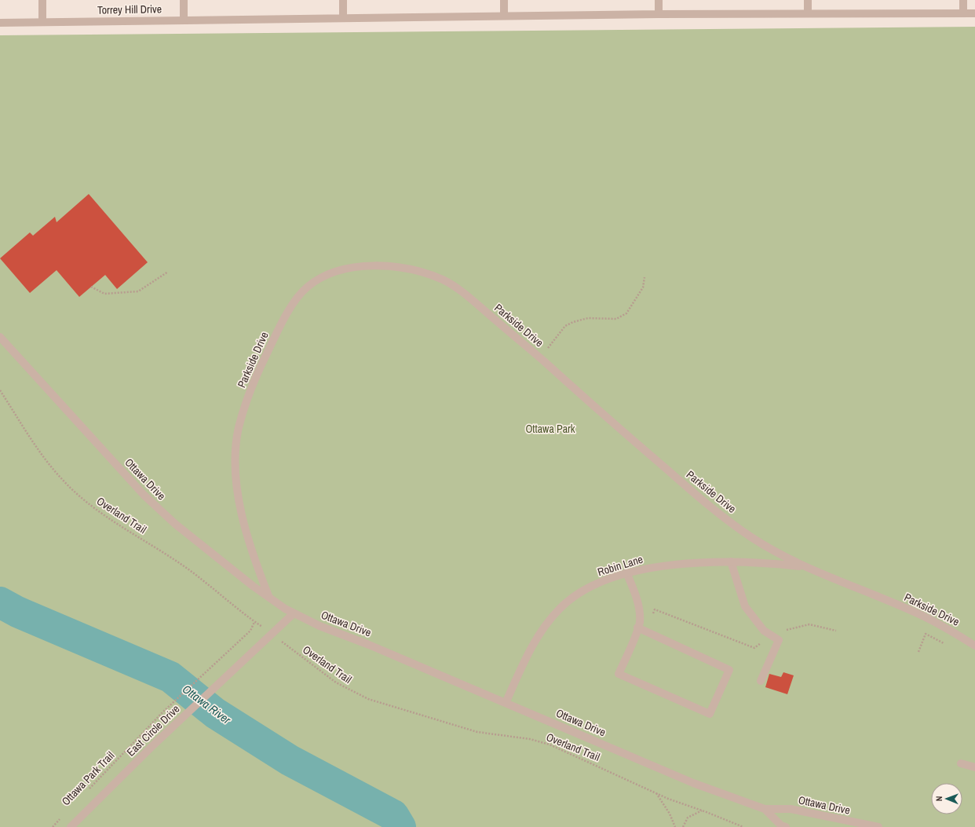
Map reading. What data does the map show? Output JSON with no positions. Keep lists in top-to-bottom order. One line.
{"streets":{"street":["Torrey Hill Drive","Parkside Drive","Ottawa Drive","Robin Lane","East Circle Drive"],"path":["Overland Trail","Ottawa Park Trail"]},"crossings":[["Parkside Drive","Ottawa Drive"],["Parkside Drive","Robin Lane"],["Ottawa Drive","Robin Lane"],["Ottawa Drive","East Circle Drive"],["Overland Trail","East Circle Drive"],["Overland Trail","Ottawa Park Trail"]],"water":["Ottawa River"],"parks":["Ottawa Park"],"north":"left"}
